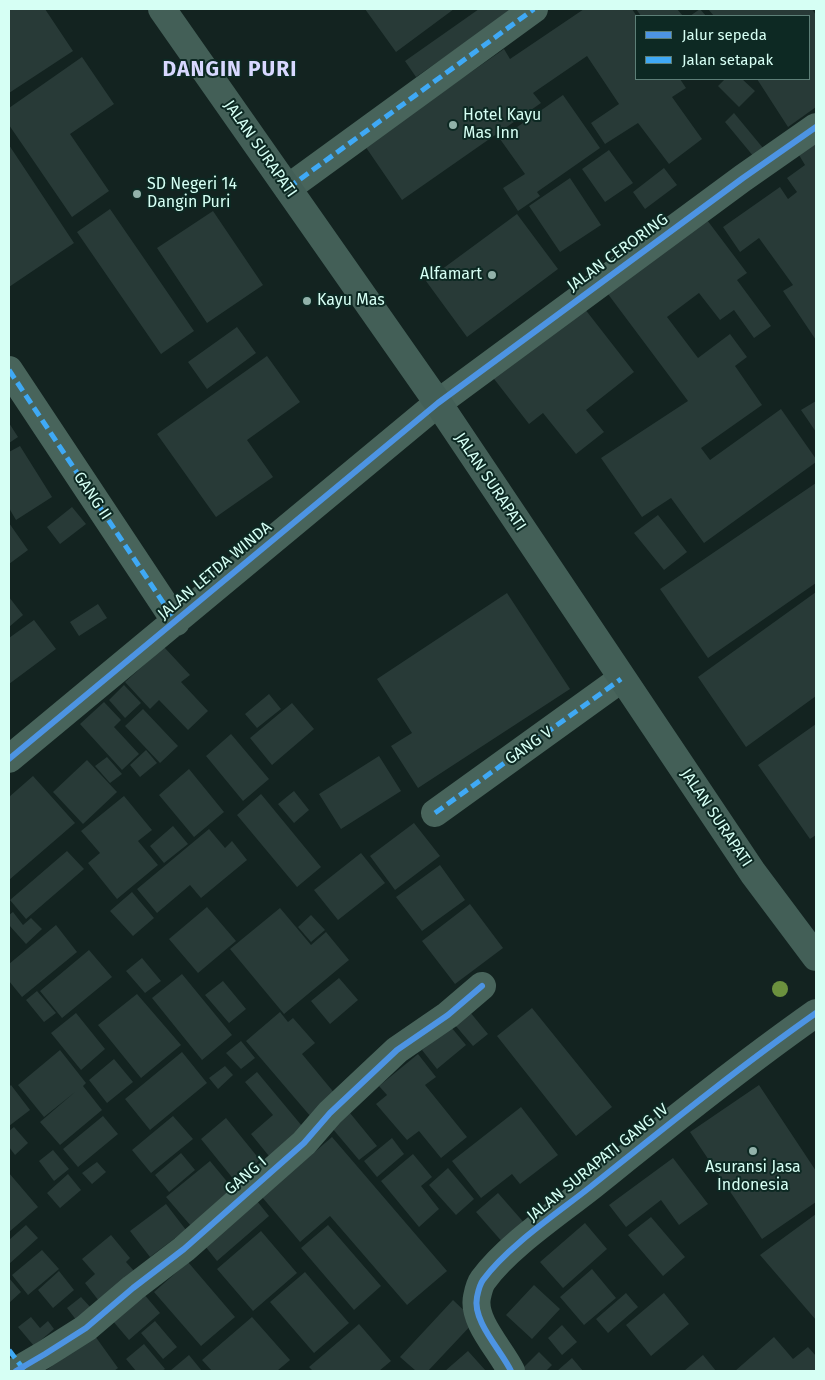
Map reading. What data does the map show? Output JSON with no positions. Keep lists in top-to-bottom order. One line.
{"streets":{"main road":["JALAN SURAPATI"],"street":["JALAN CERORING","GANG II","JALAN LETDA WINDA","GANG V","JALAN SURAPATI GANG IV","GANG I"]},"crossings":[["JALAN SURAPATI","JALAN CERORING"],["JALAN SURAPATI","JALAN LETDA WINDA"],["JALAN SURAPATI","GANG V"],["JALAN CERORING","JALAN LETDA WINDA"],["GANG II","JALAN LETDA WINDA"]],"districts":["DANGIN PURI"],"places":["Hotel Kayu Mas Inn","SD Negeri 14 Dangin Puri","Alfamart","Kayu Mas","Asuransi Jasa Indonesia"],"legend":["Jalur sepeda","Jalan setapak"]}
